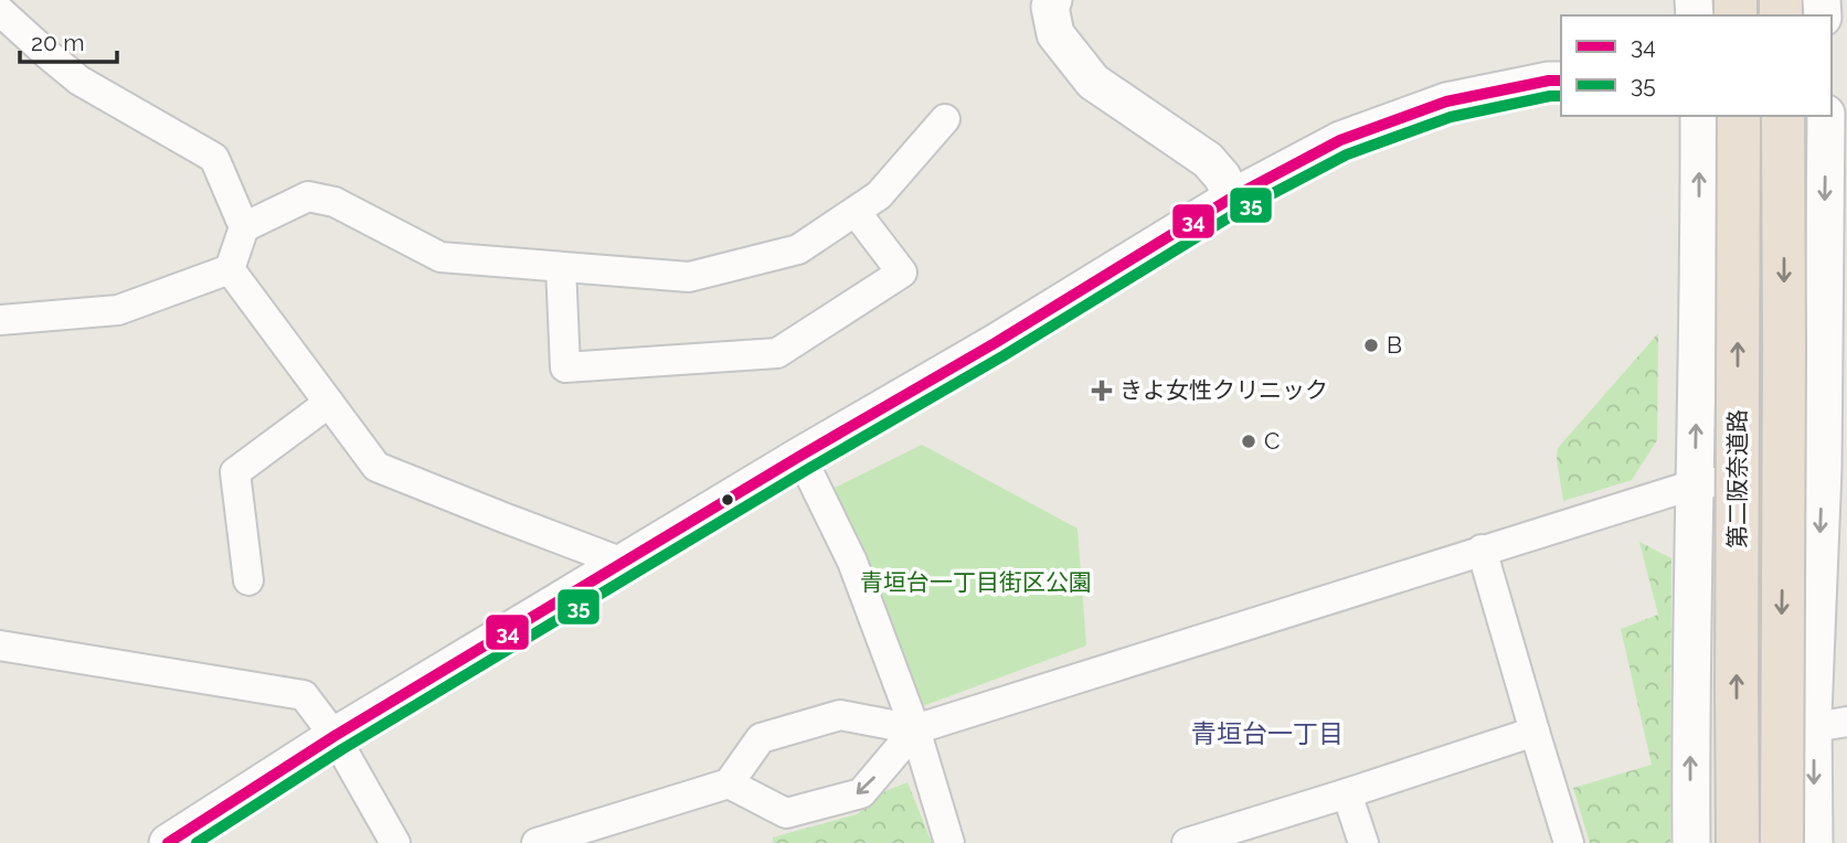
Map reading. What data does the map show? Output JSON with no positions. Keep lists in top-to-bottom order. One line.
{"streets":{"highway":["第二阪奈道路"]},"districts":["青垣台一丁目"],"parks":["青垣台一丁目街区公園"],"places":{"other":["B","C"],"health":["きよ女性クリニック"]},"lines":["transit line 34","transit line 35"],"legend":["34","35"],"scale_bar":"20 m"}
